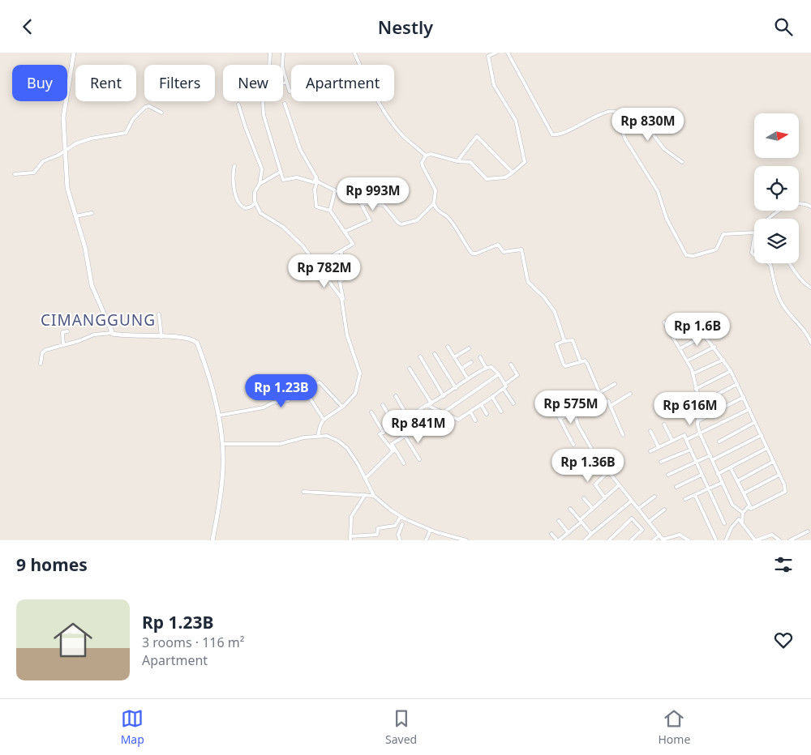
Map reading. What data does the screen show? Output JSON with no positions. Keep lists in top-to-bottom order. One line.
{"districts":["CIMANGGUNG"],"north":"right","page":{"header":"Nestly","chip":["Buy","Rent","Filters","New","Apartment"],"price":["Rp 830M","Rp 993M","Rp 782M","Rp 1.6B","Rp 1.23B","Rp 575M","Rp 616M","Rp 841M","Rp 1.36B"],"heading":"9 homes","list":[{"name":"Rp 1.23B","note":"3 rooms · 116 m² · Apartment"}],"tabs":["Map","Saved","Home"]}}
